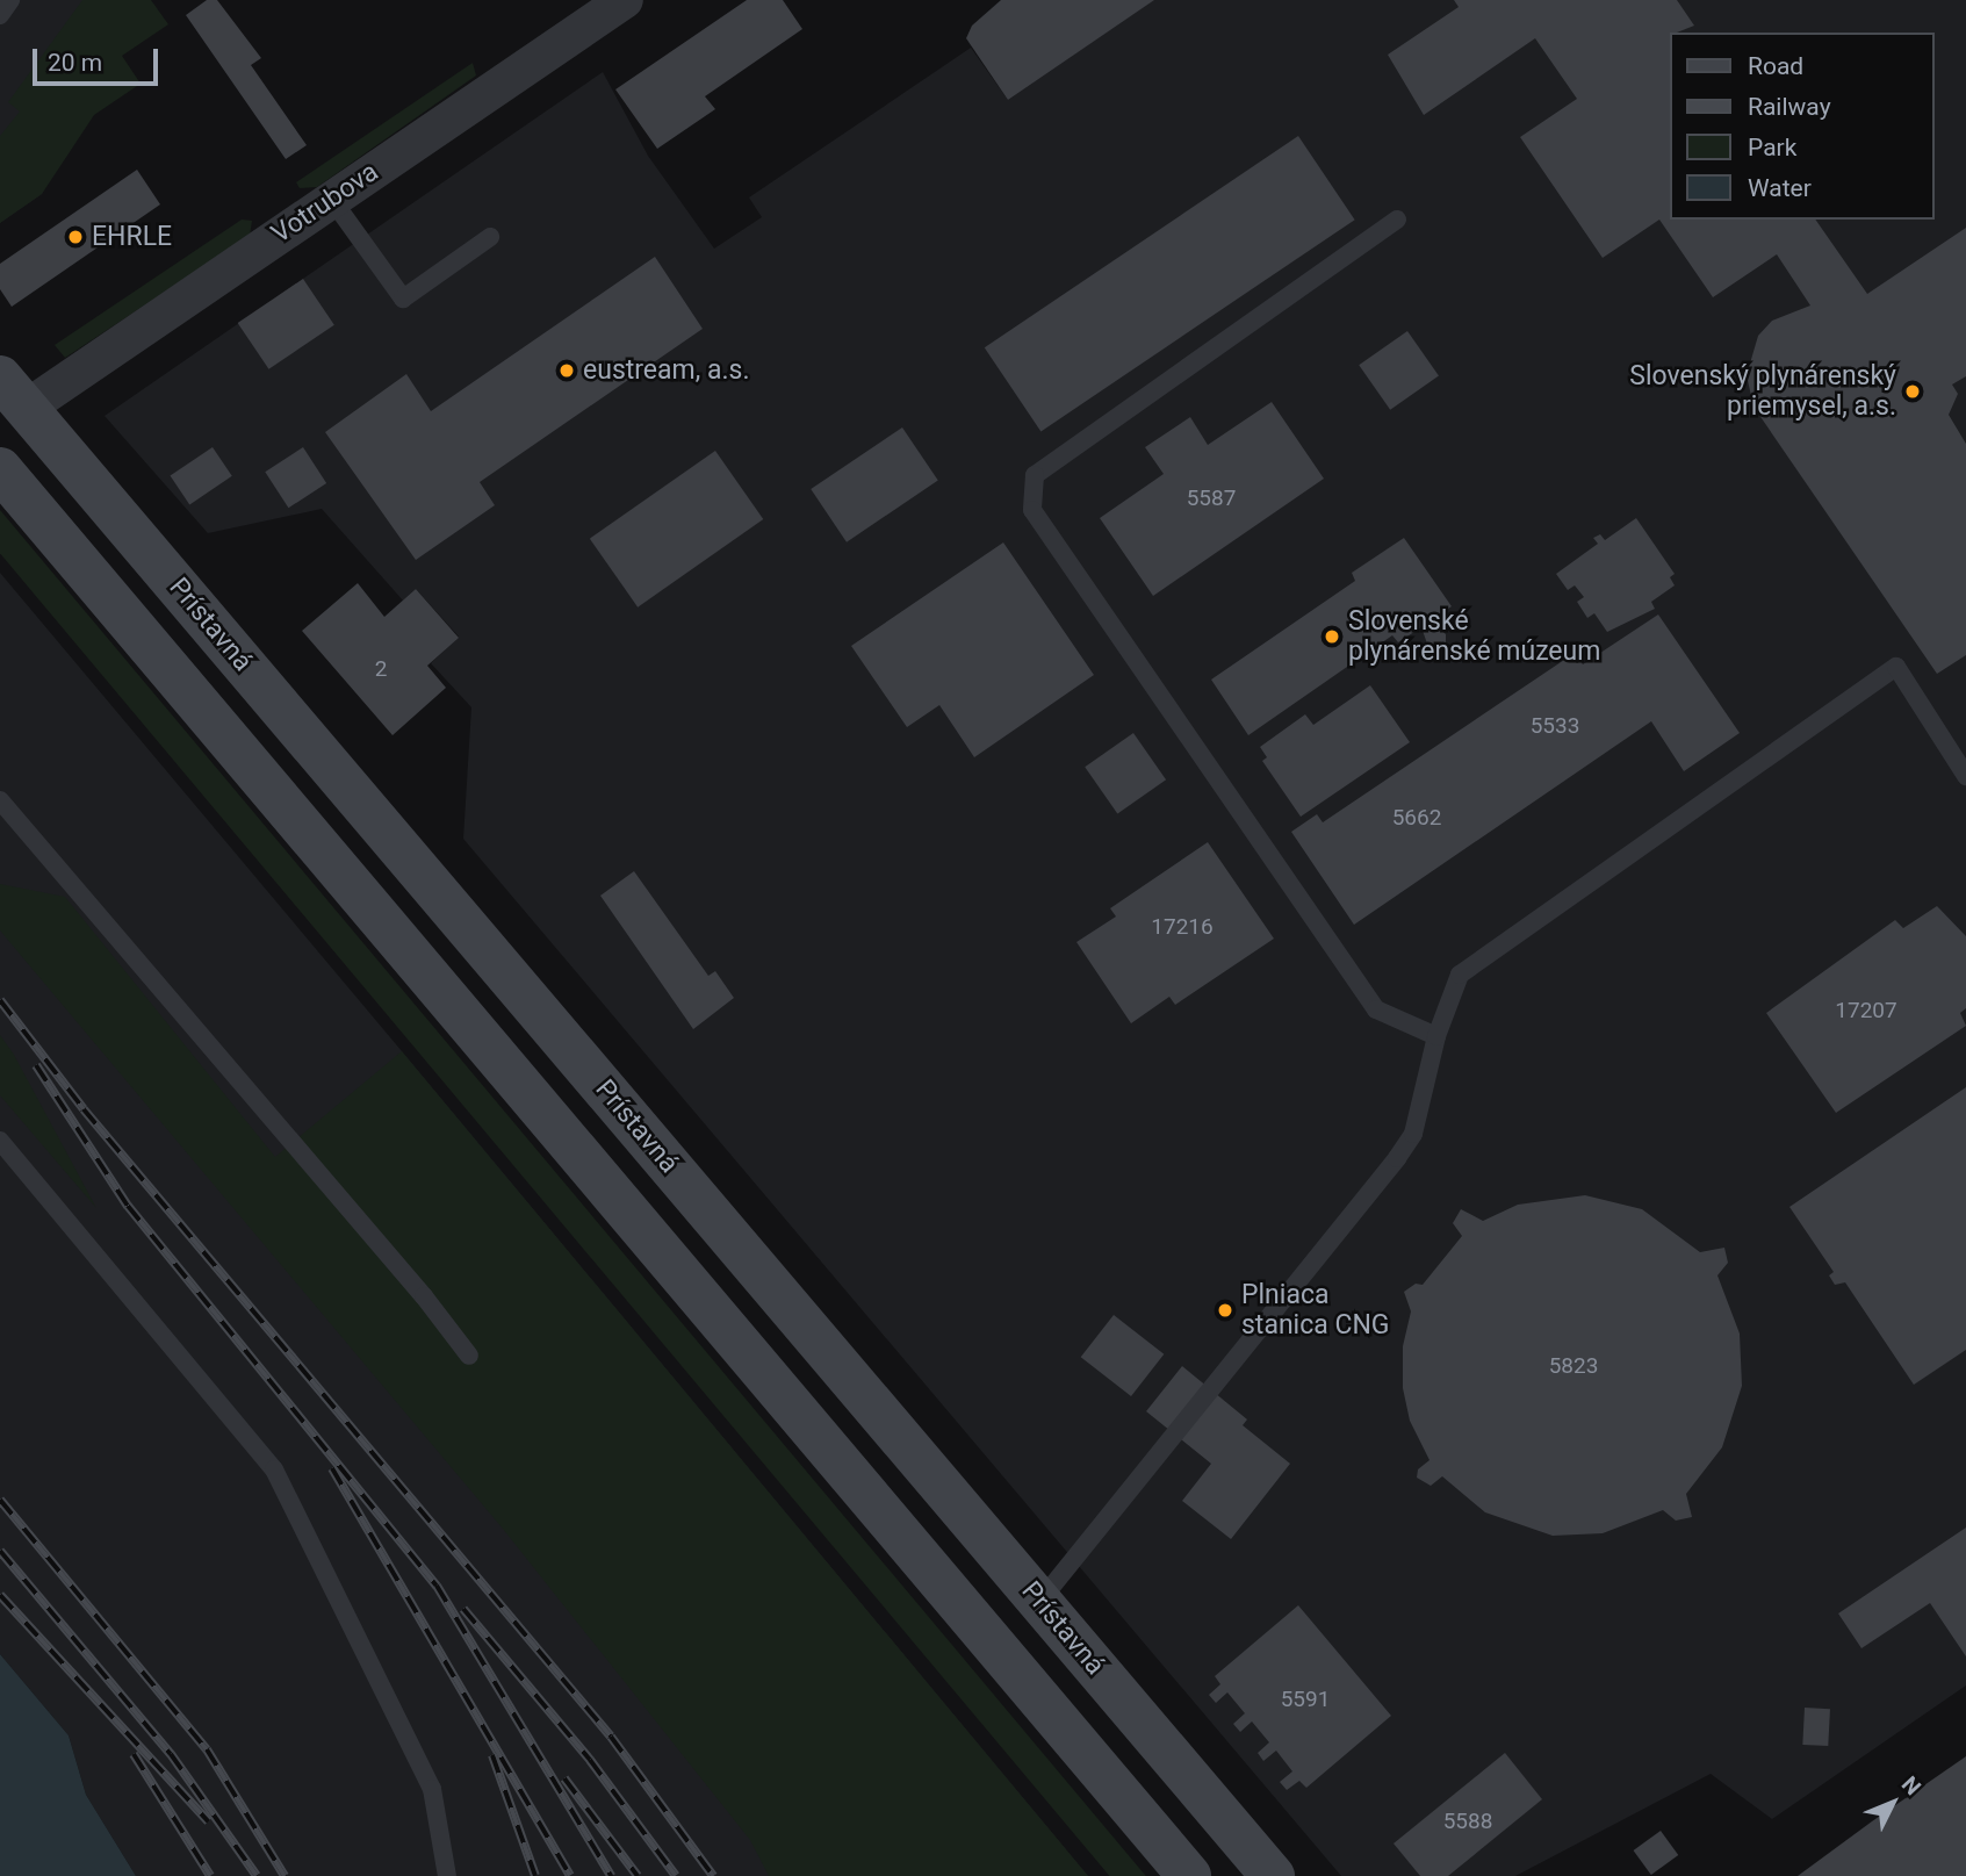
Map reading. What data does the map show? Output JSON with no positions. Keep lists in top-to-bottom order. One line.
{"streets":{"main road":["Prístavná"],"street":["Votrubova"]},"crossings":[["Votrubova","Prístavná"]],"places":["EHRLE","eustream, a.s.","Slovenský plynárenský priemysel, a.s.","Slovenské plynárenské múzeum","Plniaca stanica CNG"],"house_numbers":["5587","2","5533","5662","17216","17207","5823","5591","5588"],"legend":["Road","Railway","Park","Water"],"scale_bar":"20 m","north":"top right"}
